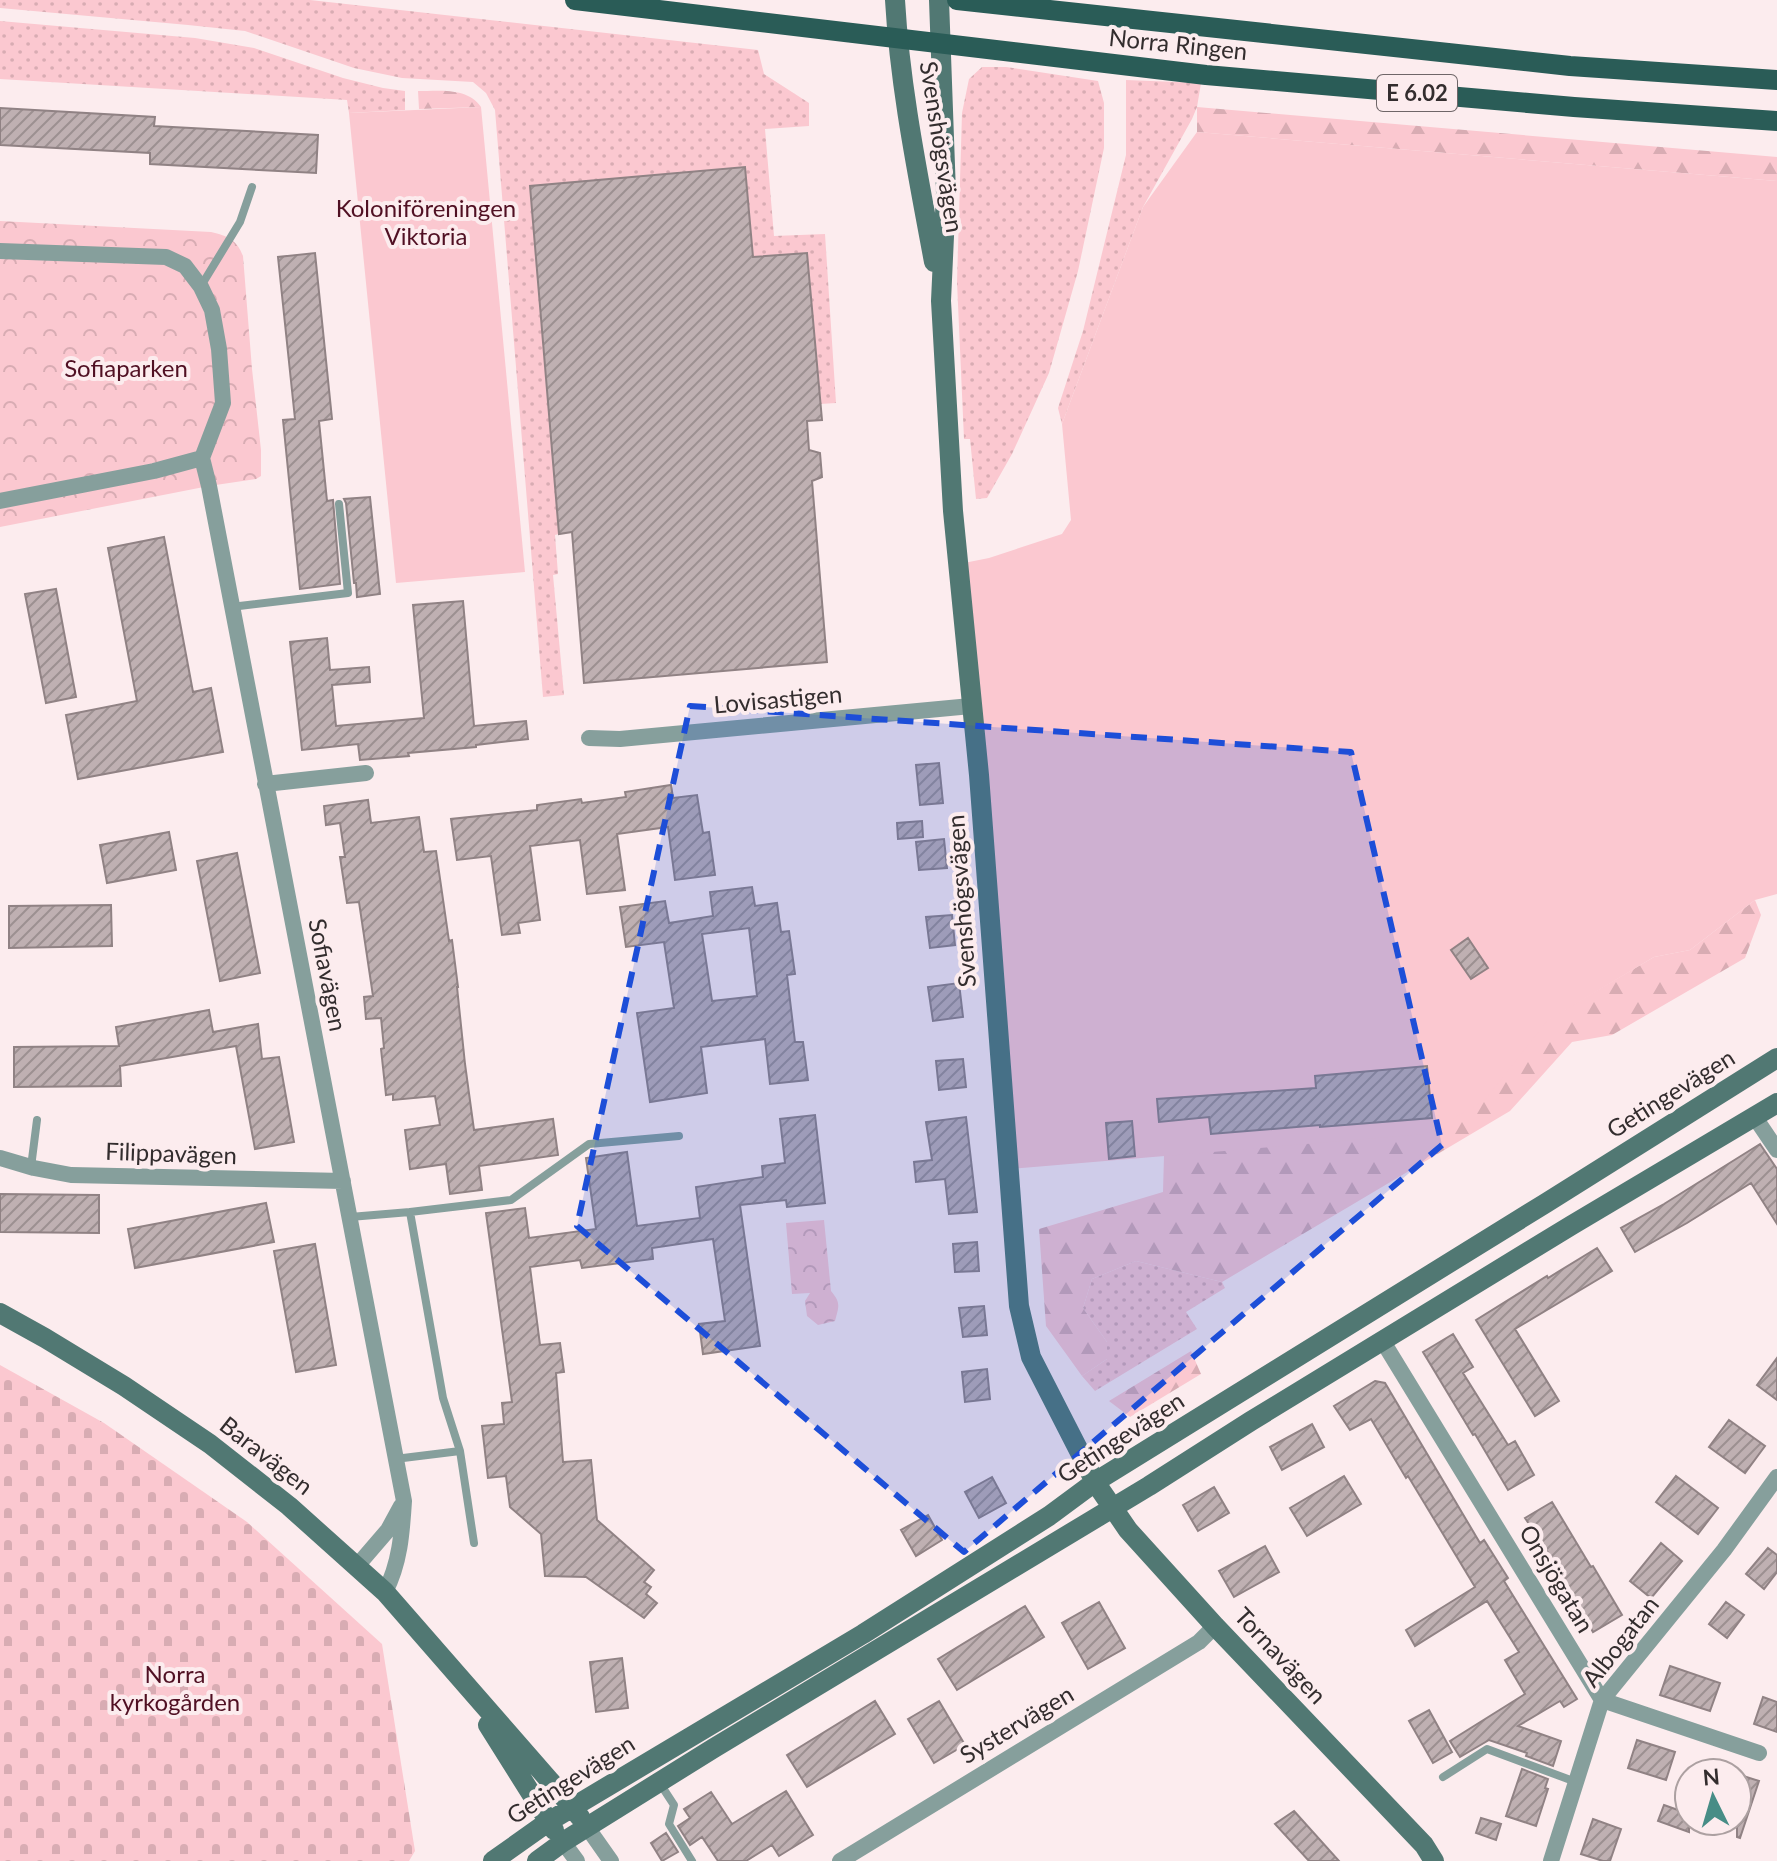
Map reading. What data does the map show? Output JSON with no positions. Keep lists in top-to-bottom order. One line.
{"streets":{"main road":["Norra Ringen","E 6.02","Svenshögsvägen","Getingevägen","Baravägen","Tornavägen"],"street":["Lovisastigen","Sofiavägen","Filippavägen","Onsjögatan","Albogatan","Systervägen"]},"crossings":[["Norra Ringen","Svenshögsvägen"],["Svenshögsvägen","Lovisastigen"],["Svenshögsvägen","Getingevägen"],["Svenshögsvägen","Tornavägen"],["Sofiavägen","Filippavägen"],["Sofiavägen","Baravägen"],["Getingevägen","Baravägen"],["Getingevägen","Onsjögatan"],["Getingevägen","Tornavägen"],["Onsjögatan","Albogatan"],["Tornavägen","Systervägen"]],"parks":["Koloniföreningen Viktoria","Sofiaparken","Norra kyrkogården"],"north":"top"}
